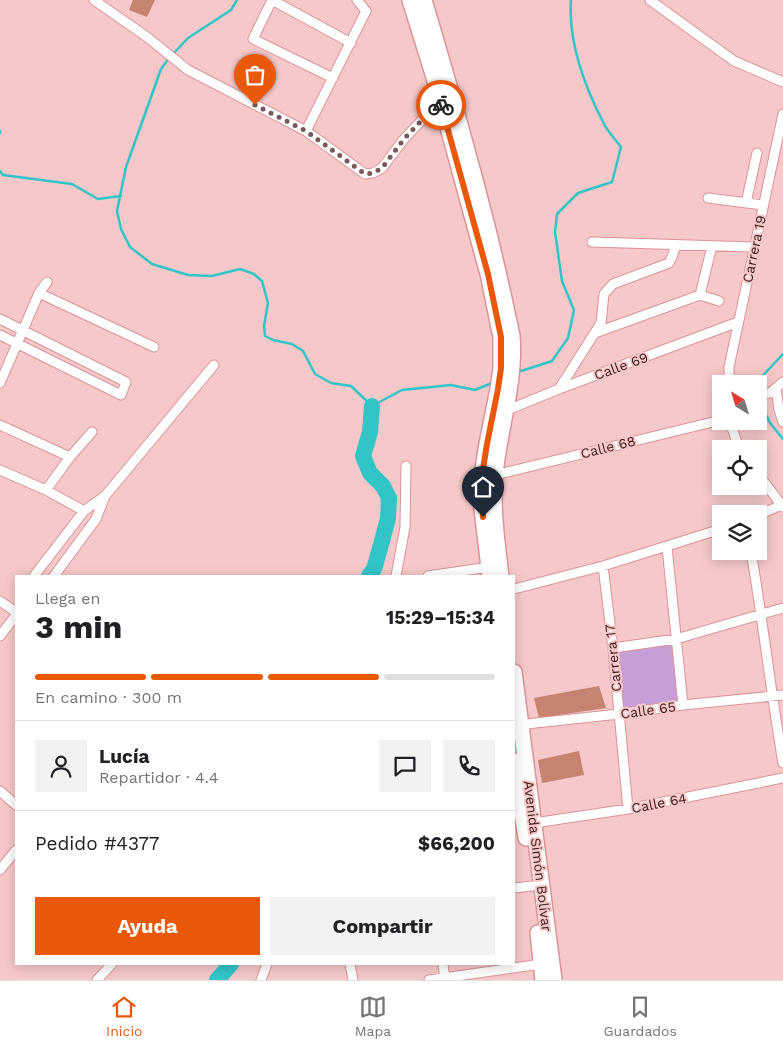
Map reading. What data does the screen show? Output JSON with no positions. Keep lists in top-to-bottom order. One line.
{"streets":{"main road":["Avenida Simón Bolívar"],"street":["Carrera 19","Calle 69","Calle 68","Carrera 17","Calle 65","Calle 64"]},"crossings":[["Carrera 19","Calle 69"],["Carrera 17","Calle 65"],["Carrera 17","Calle 64"],["Calle 65","Avenida Simón Bolívar"],["Calle 64","Avenida Simón Bolívar"]],"north":"top left","page":{"heading":["3 min","Llega en","15:29–15:34"],"panel":["Lucía","Repartidor · 4.4","Pedido #4377","$66,200"],"bar":"En camino · 300 m","buttons":["Ayuda","Compartir"],"tabs":["Inicio","Mapa","Guardados"]}}
